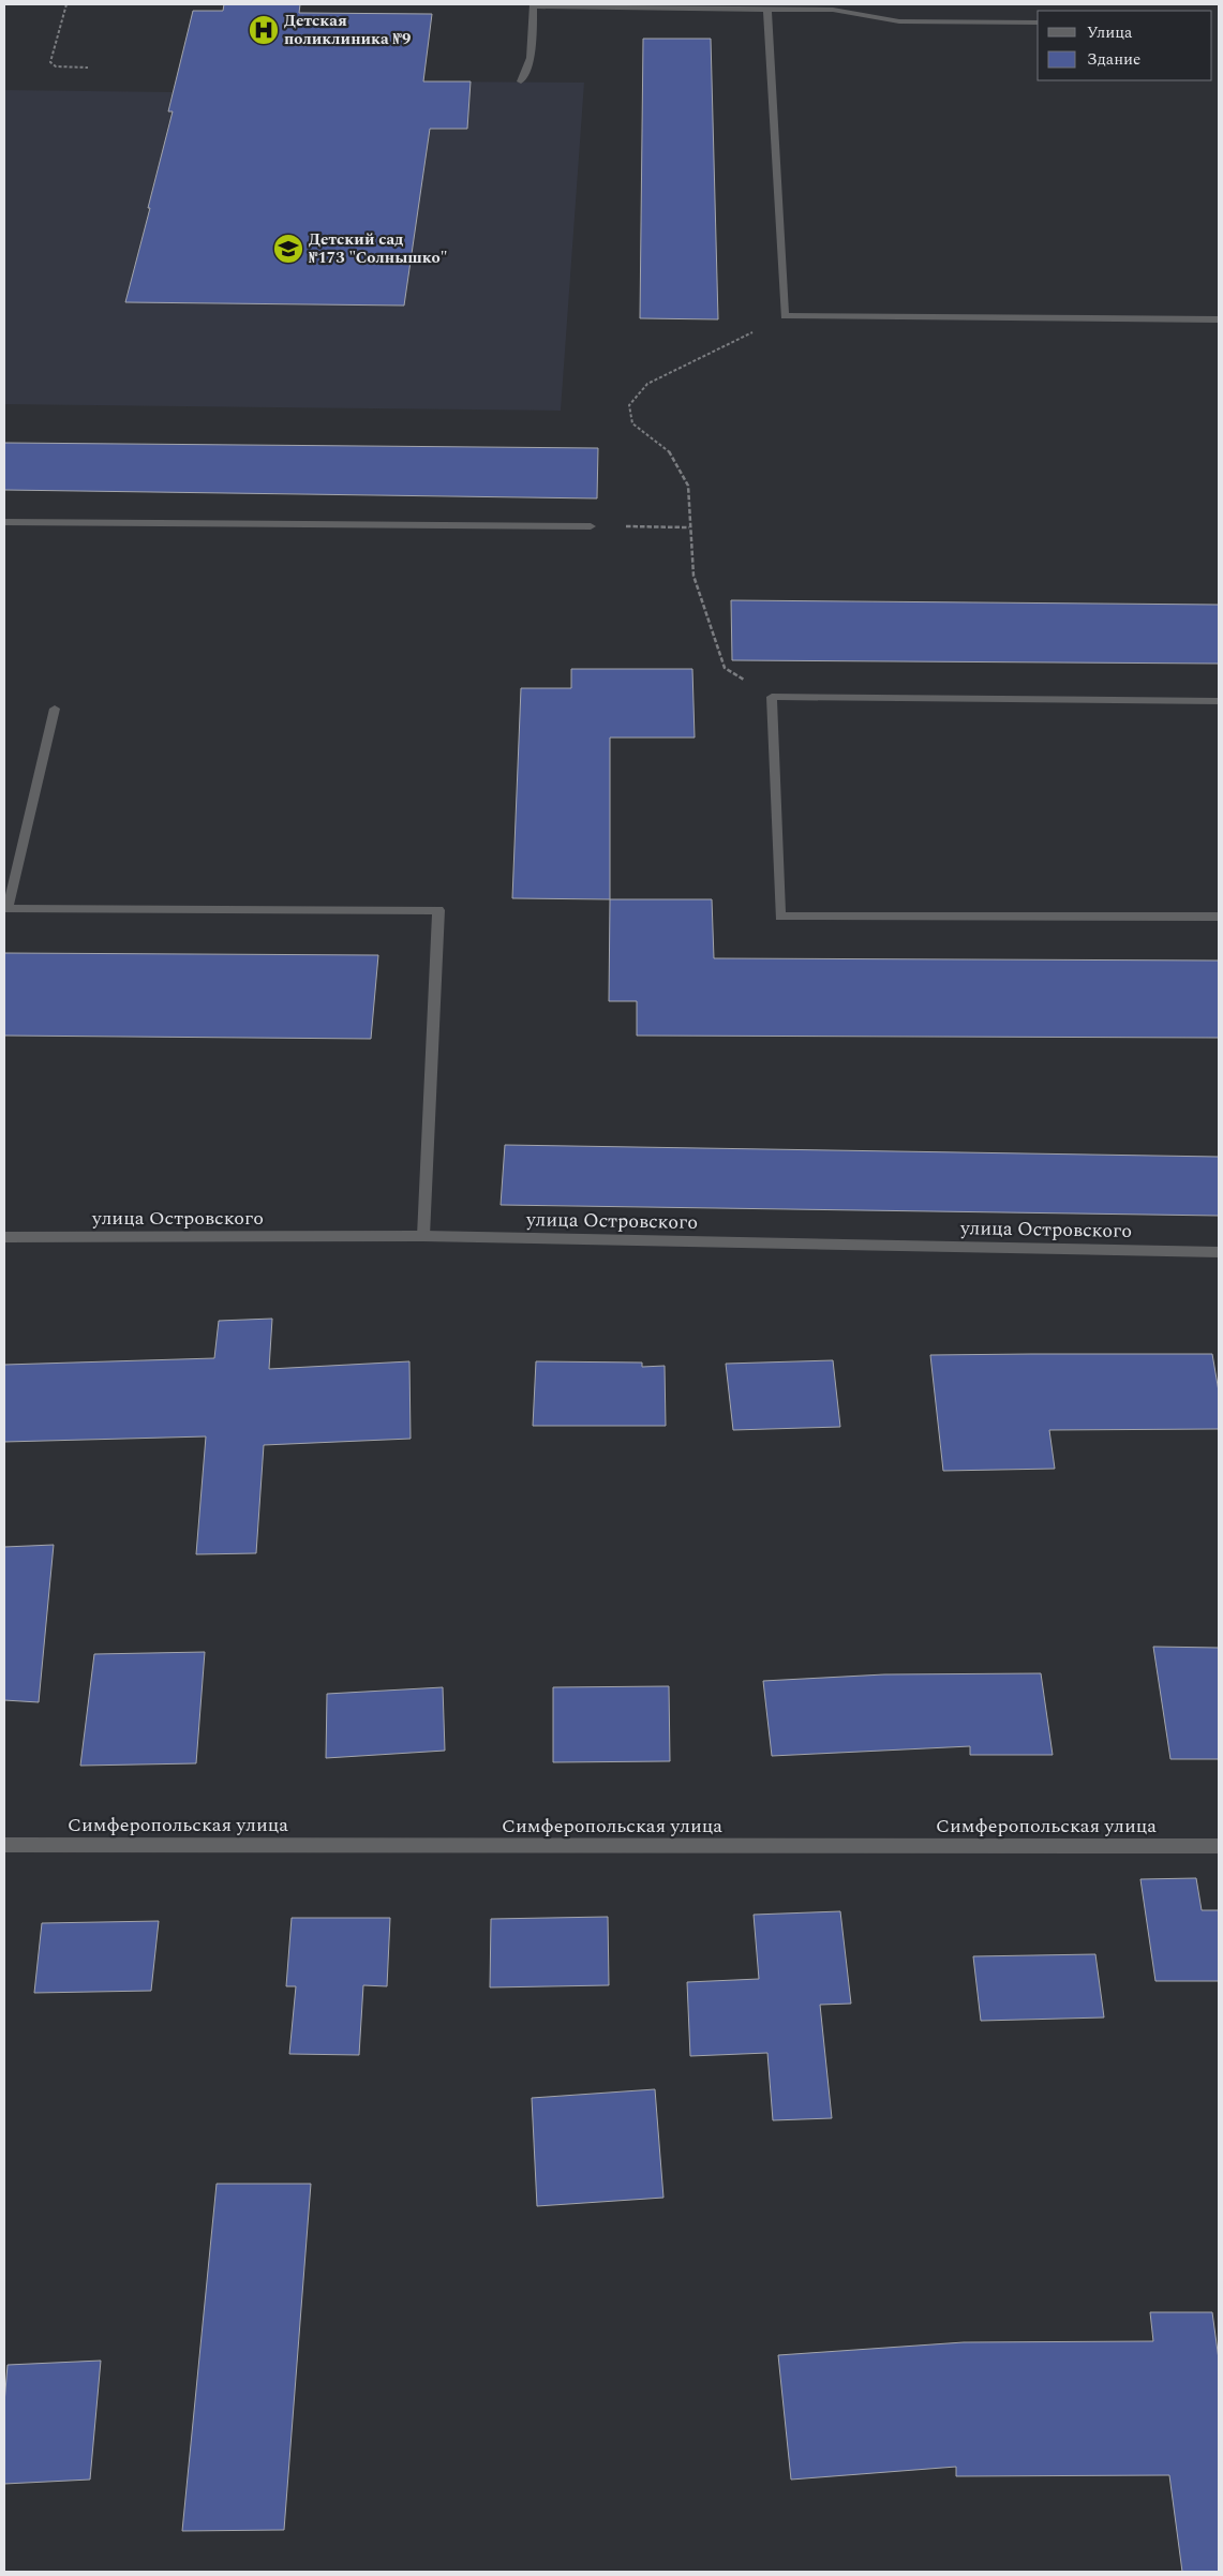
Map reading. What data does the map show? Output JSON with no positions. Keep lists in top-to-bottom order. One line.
{"streets":{"street":["улица Островского","Симферопольская улица"]},"places":{"hospital":["Детская поликлиника №9"],"school or university":["Детский сад №173 \"Солнышко\""]},"legend":["Улица","Здание"]}
